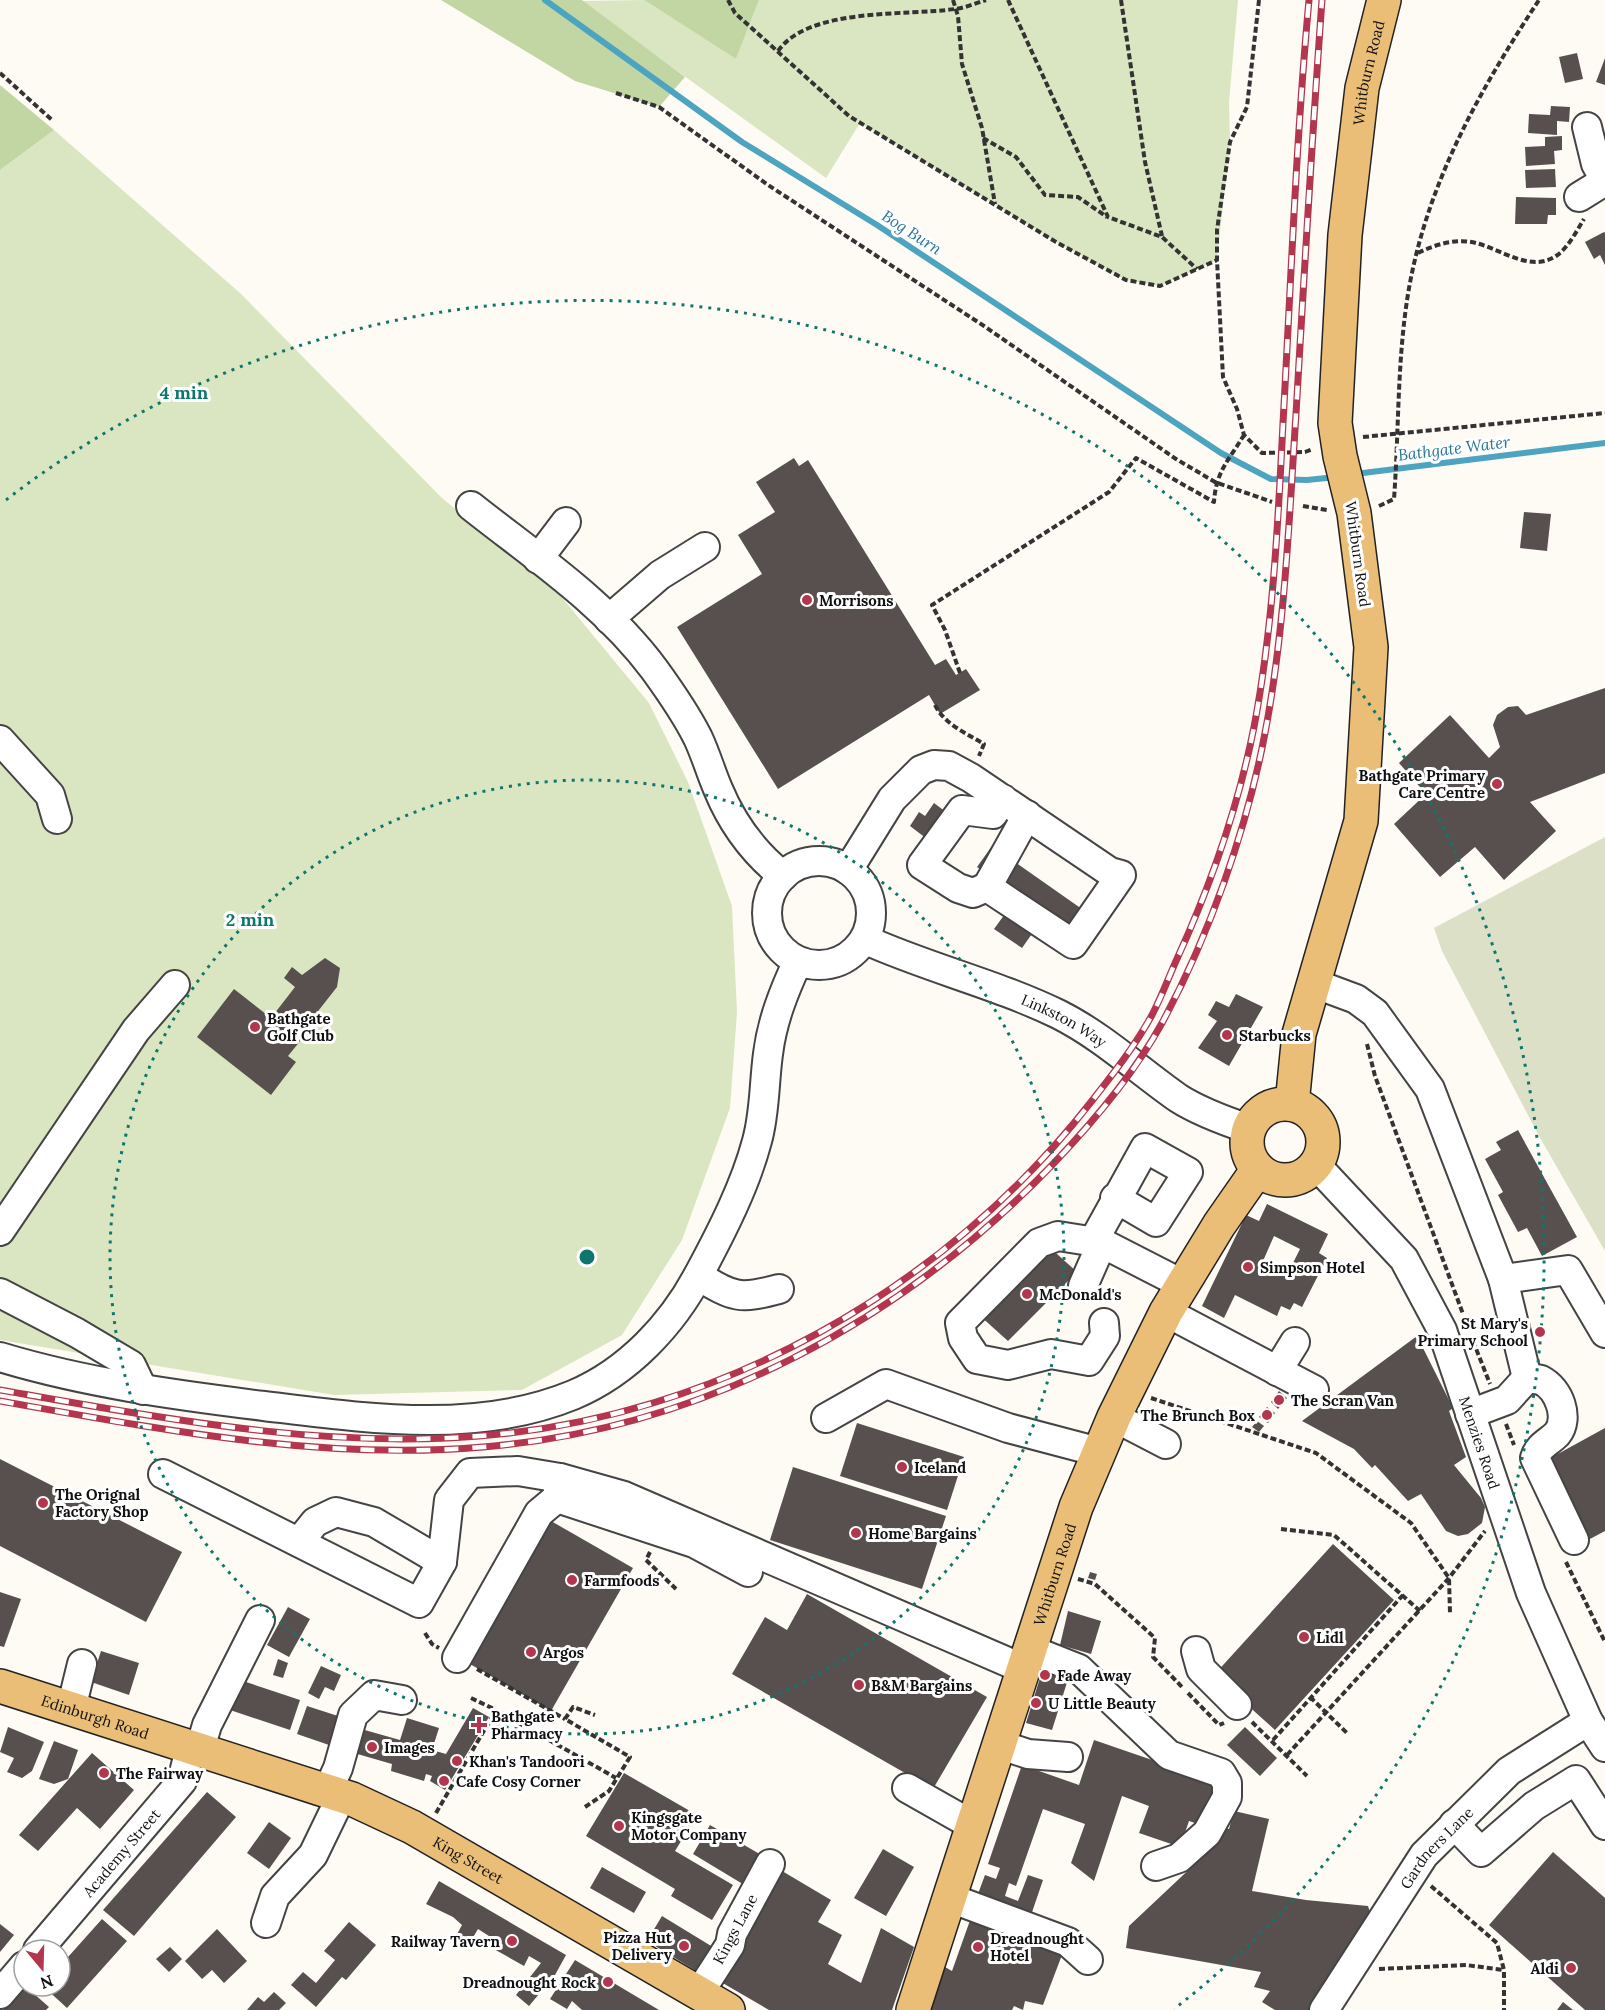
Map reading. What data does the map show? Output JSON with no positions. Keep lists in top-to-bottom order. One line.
{"streets":{"main road":["Whitburn Road","Edinburgh Road","King Street"],"street":["Linkston Way","Menzies Road","Gardners Lane","Academy Street","Kings Lane"]},"crossings":[["Whitburn Road","Linkston Way"],["Whitburn Road","Menzies Road"],["Linkston Way","Menzies Road"],["Menzies Road","Gardners Lane"],["Edinburgh Road","Academy Street"],["Edinburgh Road","King Street"],["Academy Street","King Street"],["King Street","Kings Lane"]],"water":["Bog Burn","Bathgate Water"],"places":{"other":["Morrisons","Bathgate Primary Care Centre","Bathgate Golf Club","Starbucks","Simpson Hotel","McDonald's","St Mary's Primary School","The Scran Van","The Brunch Box","Iceland","The Orignal Factory Shop","Home Bargains","Farmfoods","Lidl","Argos","Fade Away","B&M Bargains","U Little Beauty","Images","Khan's Tandoori","The Fairway","Cafe Cosy Corner","Kingsgate Motor Company","Railway Tavern","Pizza Hut Delivery","Dreadnought Hotel","Aldi","Dreadnought Rock"],"health":["Bathgate Pharmacy"]},"north":"bottom","rings":["4 min","2 min"]}
